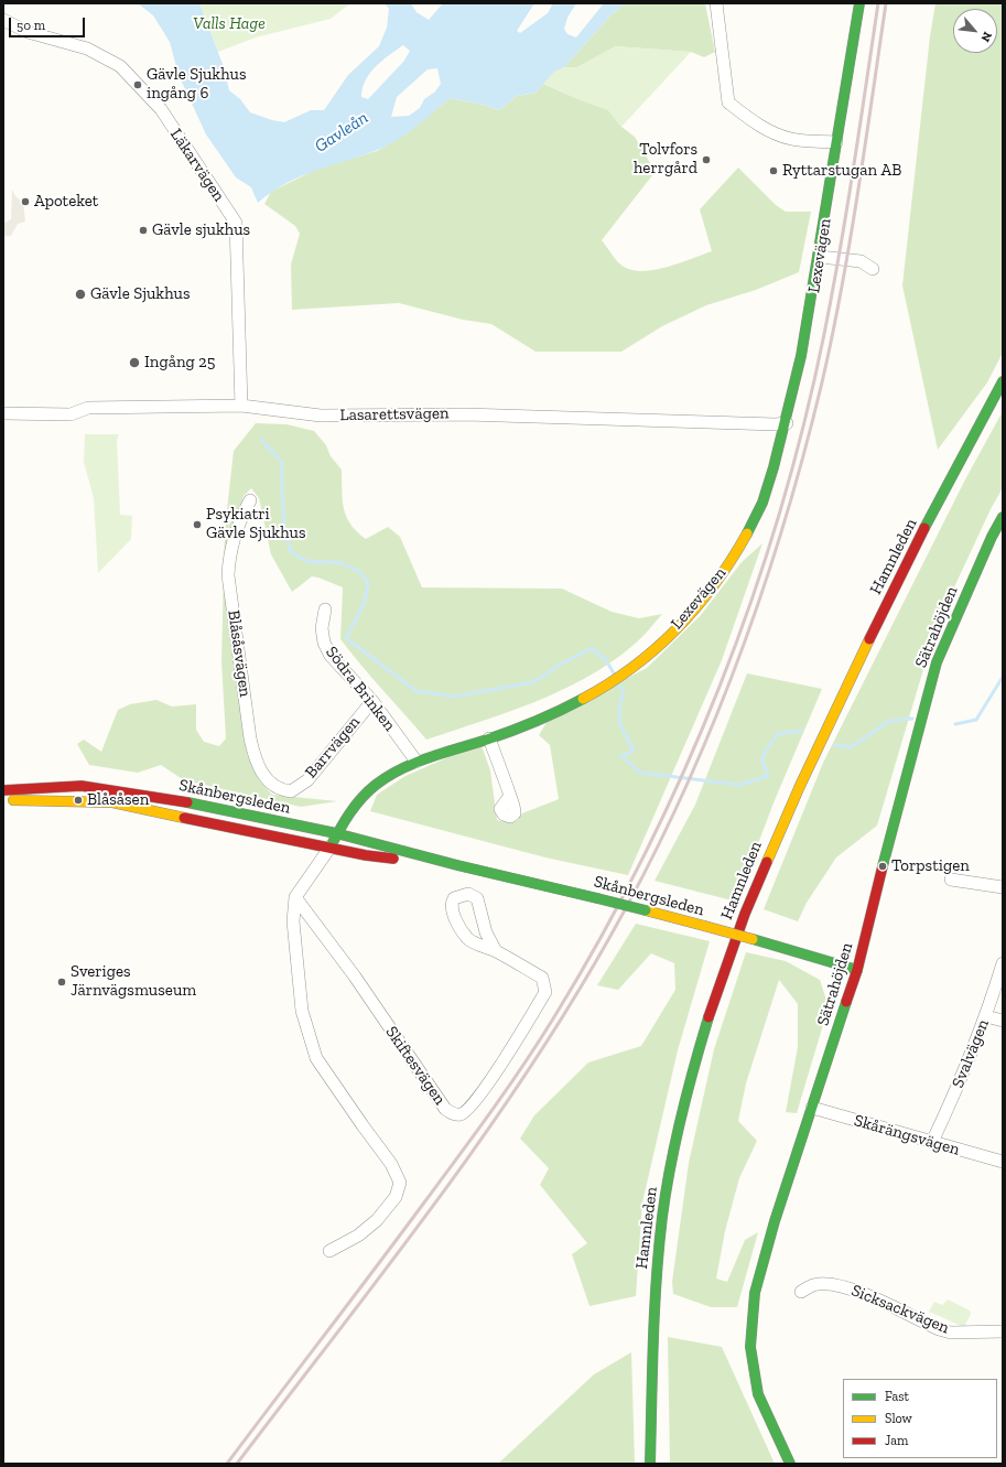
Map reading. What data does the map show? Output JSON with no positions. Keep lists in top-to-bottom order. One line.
{"streets":{"street":["Läkarvägen","Lexevägen","Lasarettsvägen","Hamnleden","Sätrahöjden","Blåsåsvägen","Södra Brinken","Barrvägen","Skånbergsleden","Svalvägen","Skiftesvägen","Skårängsvägen","Sicksackvägen"]},"crossings":[["Läkarvägen","Lasarettsvägen"],["Lexevägen","Lasarettsvägen"],["Lexevägen","Södra Brinken"],["Lexevägen","Skånbergsleden"],["Sätrahöjden","Skånbergsleden"],["Sätrahöjden","Skårängsvägen"],["Blåsåsvägen","Barrvägen"],["Södra Brinken","Barrvägen"],["Svalvägen","Skårängsvägen"]],"water":["Gavleån"],"parks":["Valls Hage"],"places":["Gävle Sjukhus ingång 6","Tolvfors herrgård","Ryttarstugan AB","Apoteket","Gävle sjukhus","Gävle Sjukhus","Ingång 25","Psykiatri Gävle Sjukhus","Blåsåsen","Torpstigen","Sveriges Järnvägsmuseum"],"legend":["Fast","Slow","Jam"],"scale_bar":"50 m","north":"bottom right"}
